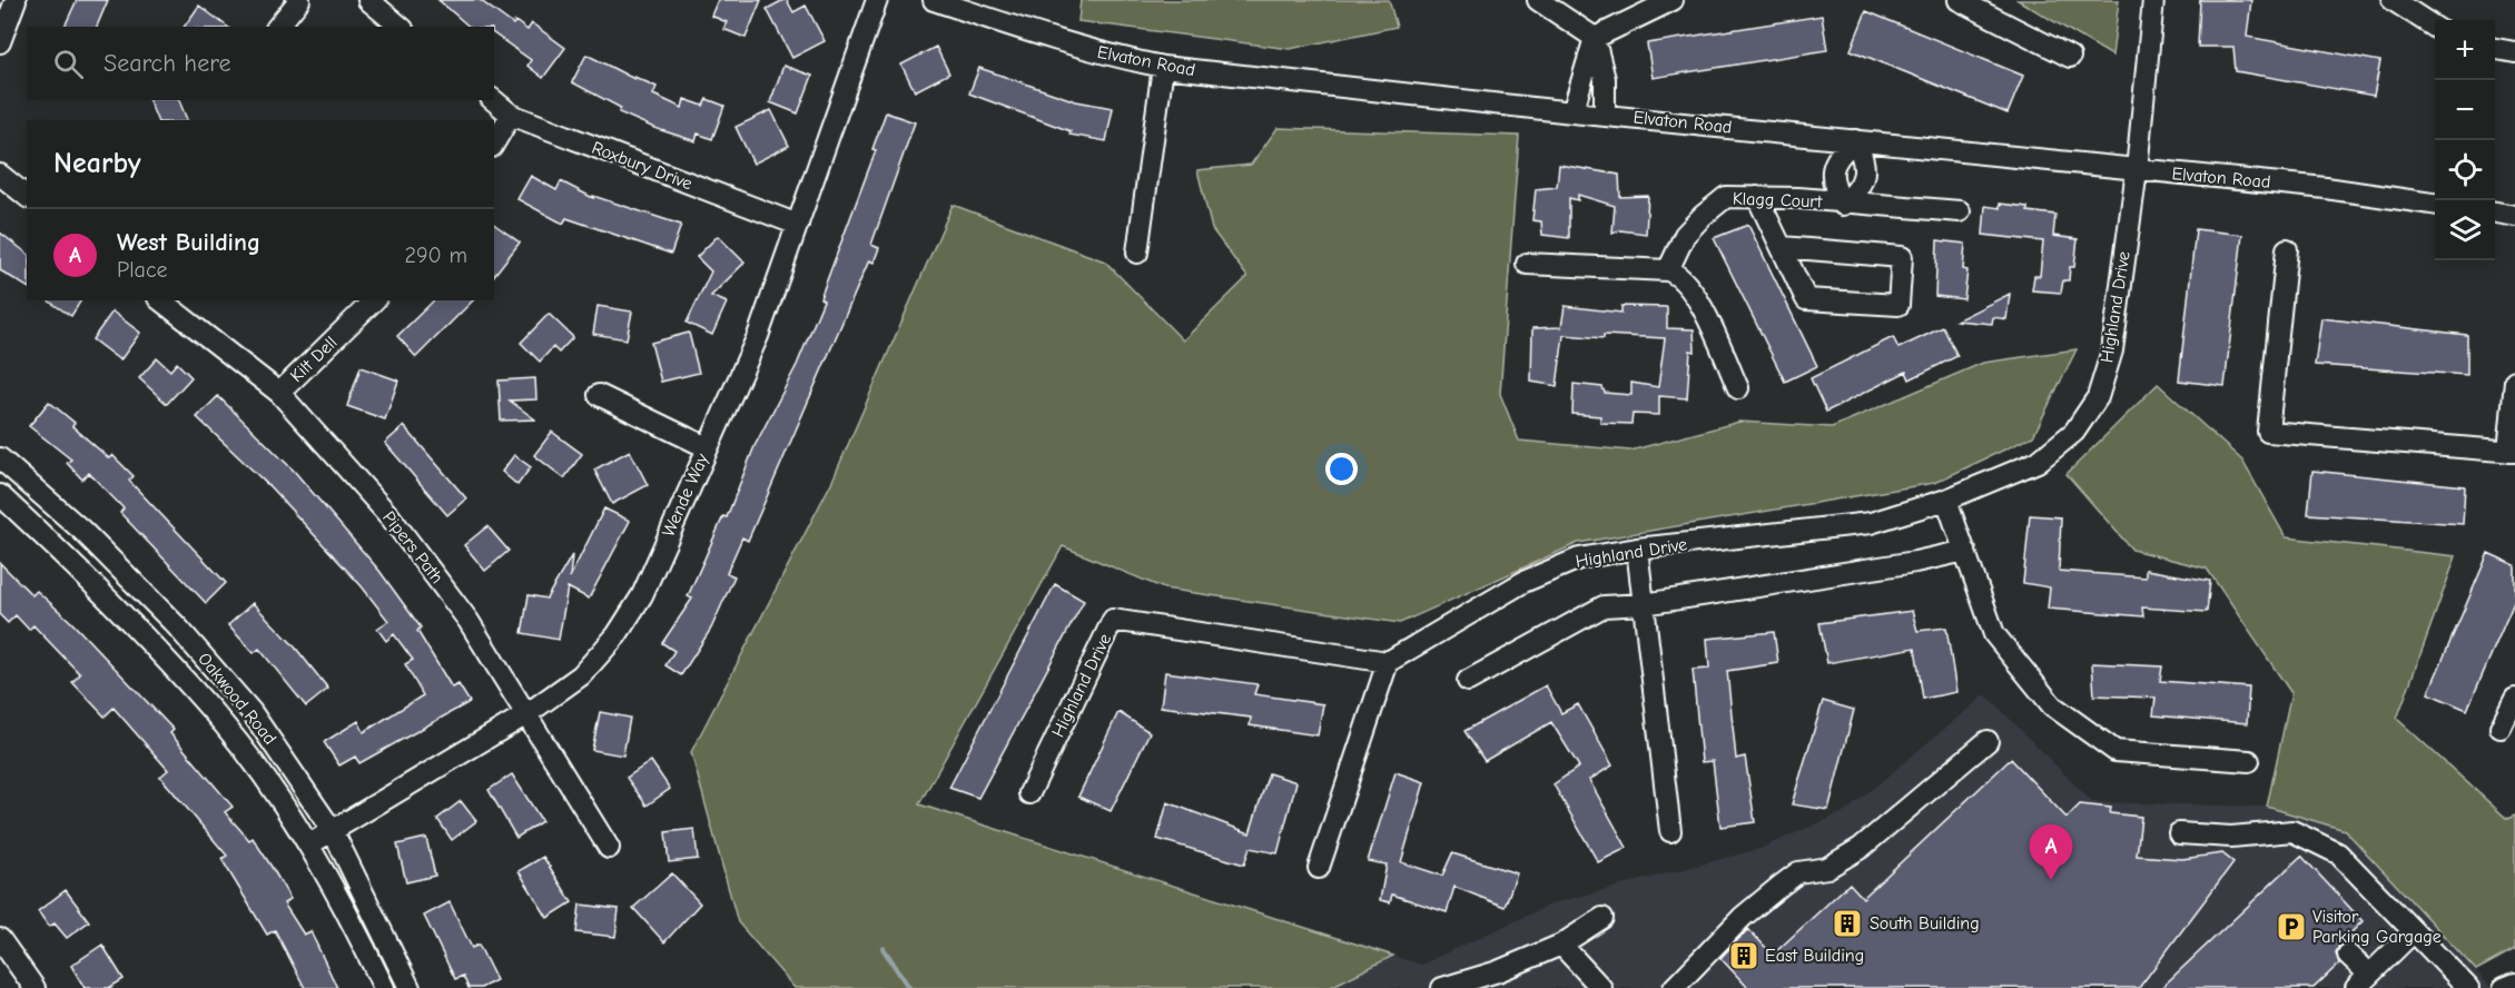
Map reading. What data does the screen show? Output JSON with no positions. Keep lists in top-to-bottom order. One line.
{"streets":{"street":["Elvaton Road","Roxbury Drive","Klagg Court","Highland Drive","Kilt Dell","Wende Way","Pipers Path","Oakwood Road"]},"crossings":[["Elvaton Road","Klagg Court"],["Elvaton Road","Highland Drive"],["Roxbury Drive","Wende Way"],["Kilt Dell","Pipers Path"],["Wende Way","Pipers Path"],["Wende Way","Oakwood Road"]],"places":{"building":["South Building","East Building"],"parking":["Visitor Parking Gargage"]},"page":{"map_buttons":["+","−"],"search":"Search here","heading":"Nearby","list":[{"mark":"A","name":"West Building","note":"Place","value":"290 m"}],"pins":"A"}}
